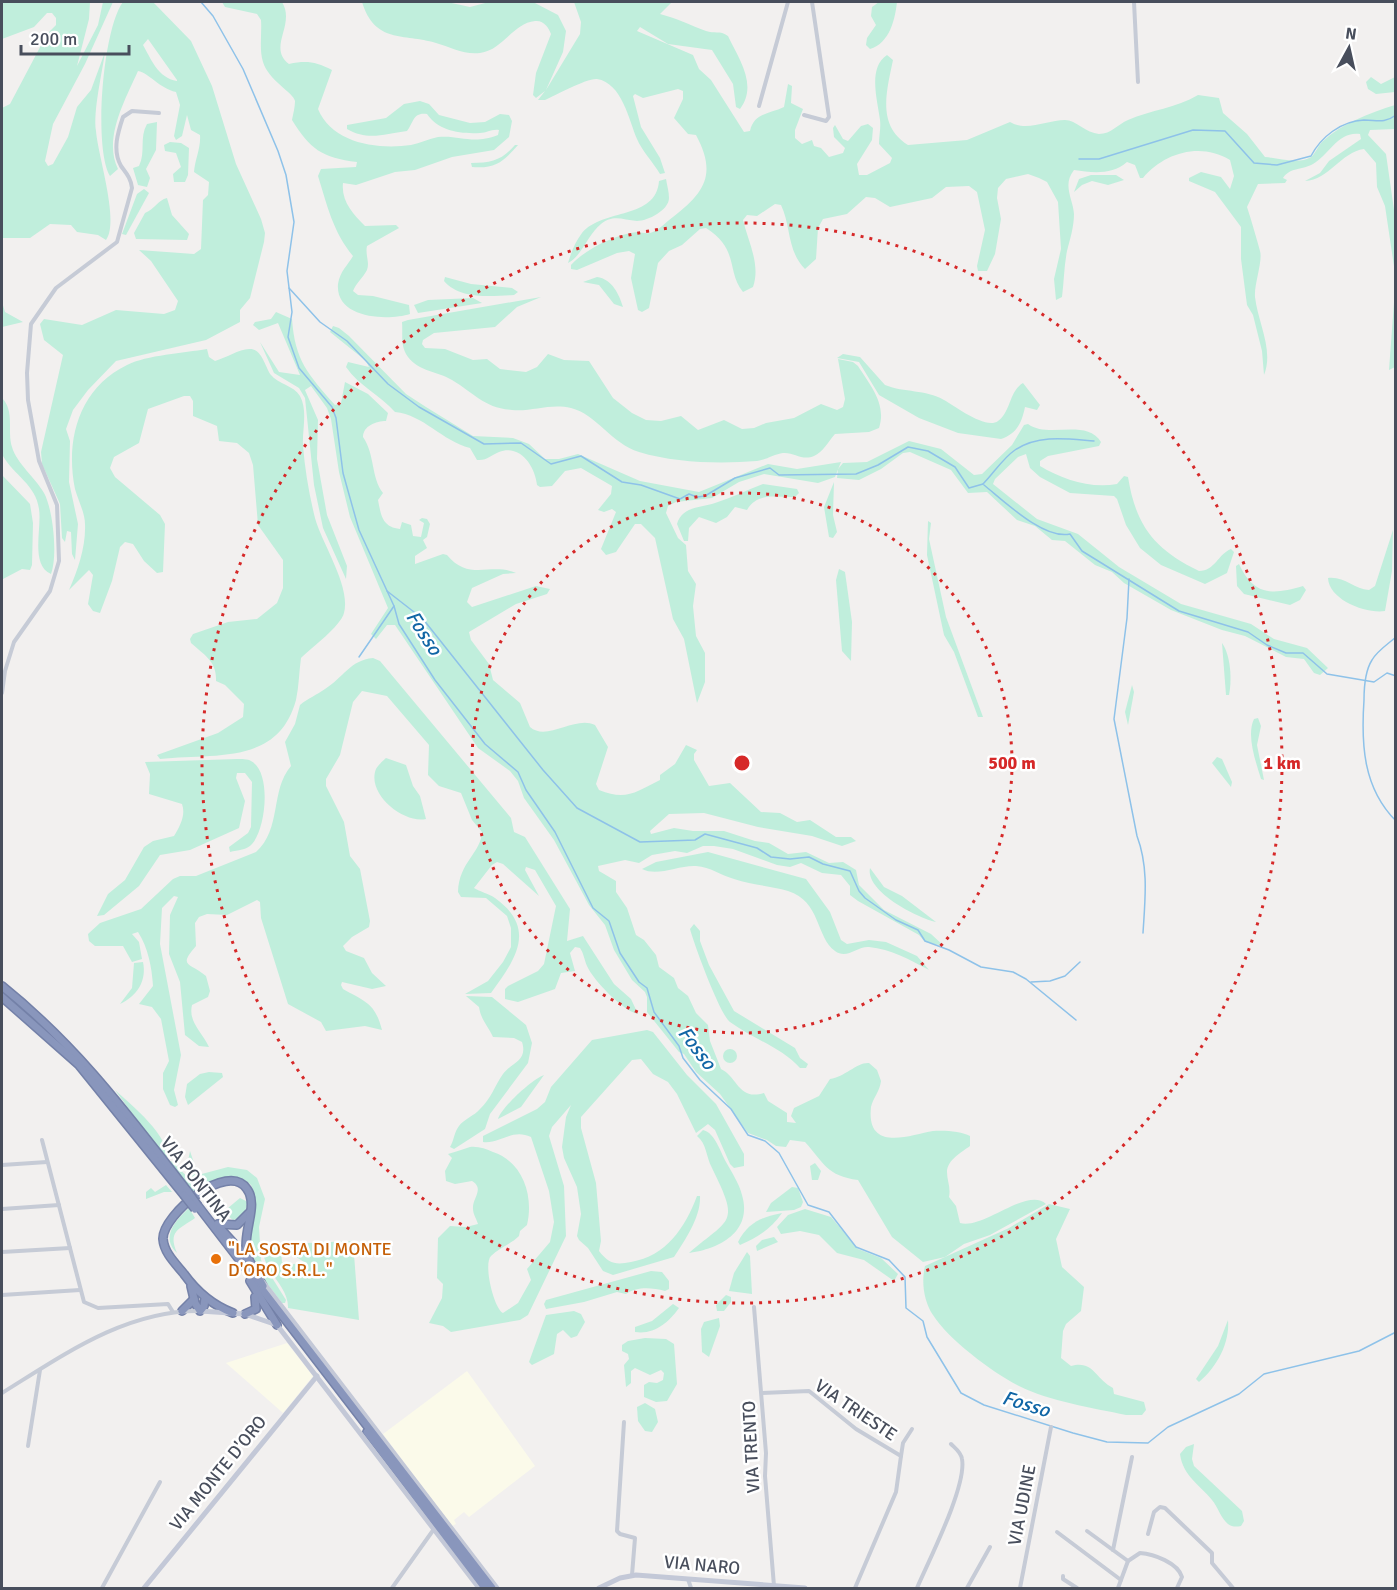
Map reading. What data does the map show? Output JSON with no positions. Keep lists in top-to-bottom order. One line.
{"streets":{"highway":["VIA PONTINA"],"street":["VIA TRIESTE","VIA TRENTO","VIA MONTE D'ORO","VIA UDINE","VIA NARO"]},"crossings":[["VIA TRIESTE","VIA TRENTO"],["VIA TRENTO","VIA NARO"]],"water":["Fosso"],"places":["\"LA SOSTA DI MONTE D'ORO S.R.L.\""],"scale_bar":"200 m","north":"top","rings":["500 m","1 km"]}
